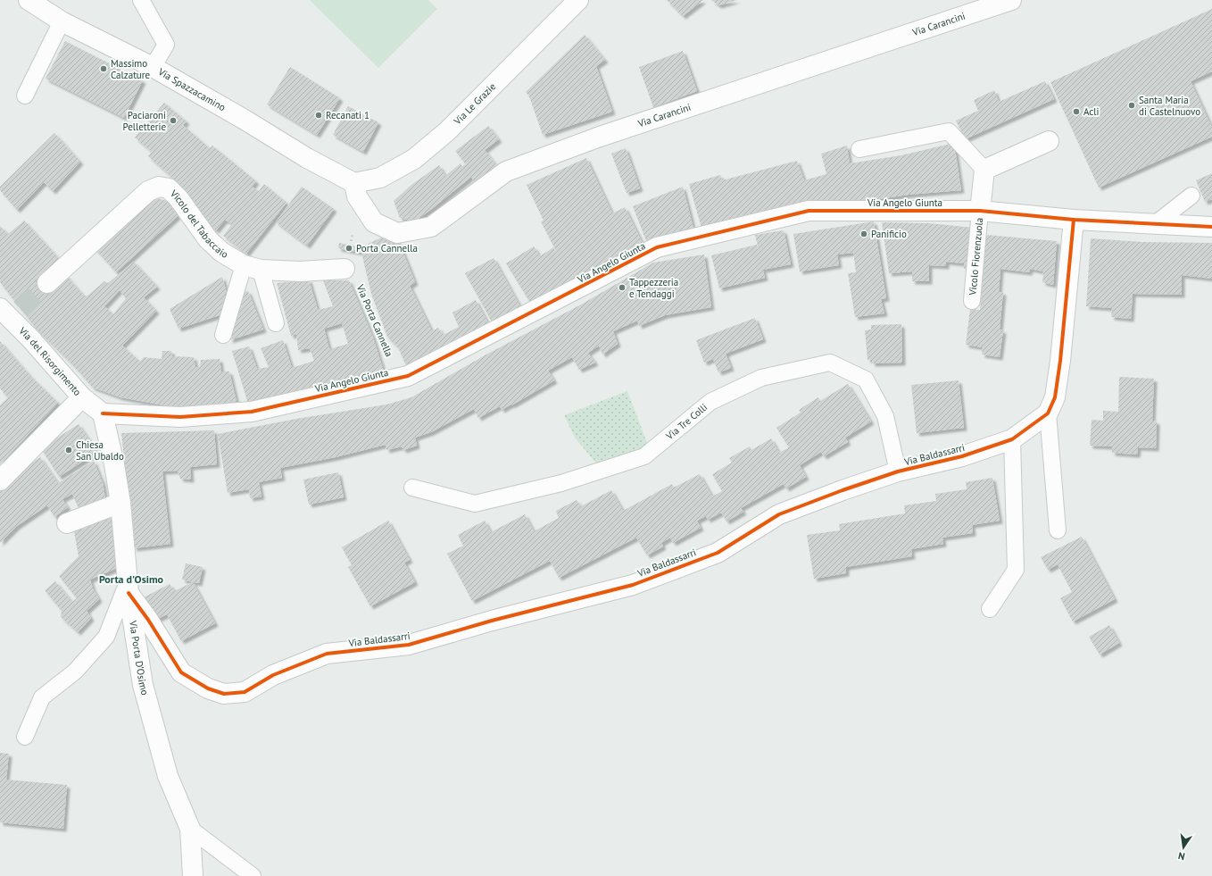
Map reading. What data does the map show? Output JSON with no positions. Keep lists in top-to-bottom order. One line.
{"streets":{"street":["Via Carancini","Via Spazzacamino","Via Le Grazie","Via Angelo Giunta","Vicolo del Tabaccaio","Via del Risorgimento","Via Baldassarri","Via Porta D'Osimo"],"lane":["Vicolo Fiorenzuola","Via Tre Colli"],"path":["Via Porta Cannella"]},"crossings":[["Via Carancini","Via Spazzacamino"],["Via Carancini","Via Le Grazie"],["Via Spazzacamino","Via Le Grazie"],["Via Angelo Giunta","Vicolo Fiorenzuola"],["Via Angelo Giunta","Via Porta Cannella"],["Via Angelo Giunta","Via del Risorgimento"],["Via Angelo Giunta","Via Porta D'Osimo"],["Vicolo del Tabaccaio","Via Porta Cannella"],["Via del Risorgimento","Via Porta D'Osimo"],["Via Tre Colli","Via Baldassarri"],["Via Baldassarri","Via Porta D'Osimo"]],"districts":["Porta d'Osimo"],"places":["Massimo Calzature","Santa Maria di Castelnuovo","Acli","Recanati 1","Paciaroni Pelletterie","Panificio","Porta Cannella","Tappezzeria e Tendaggi","Chiesa San Ubaldo"],"north":"bottom"}
